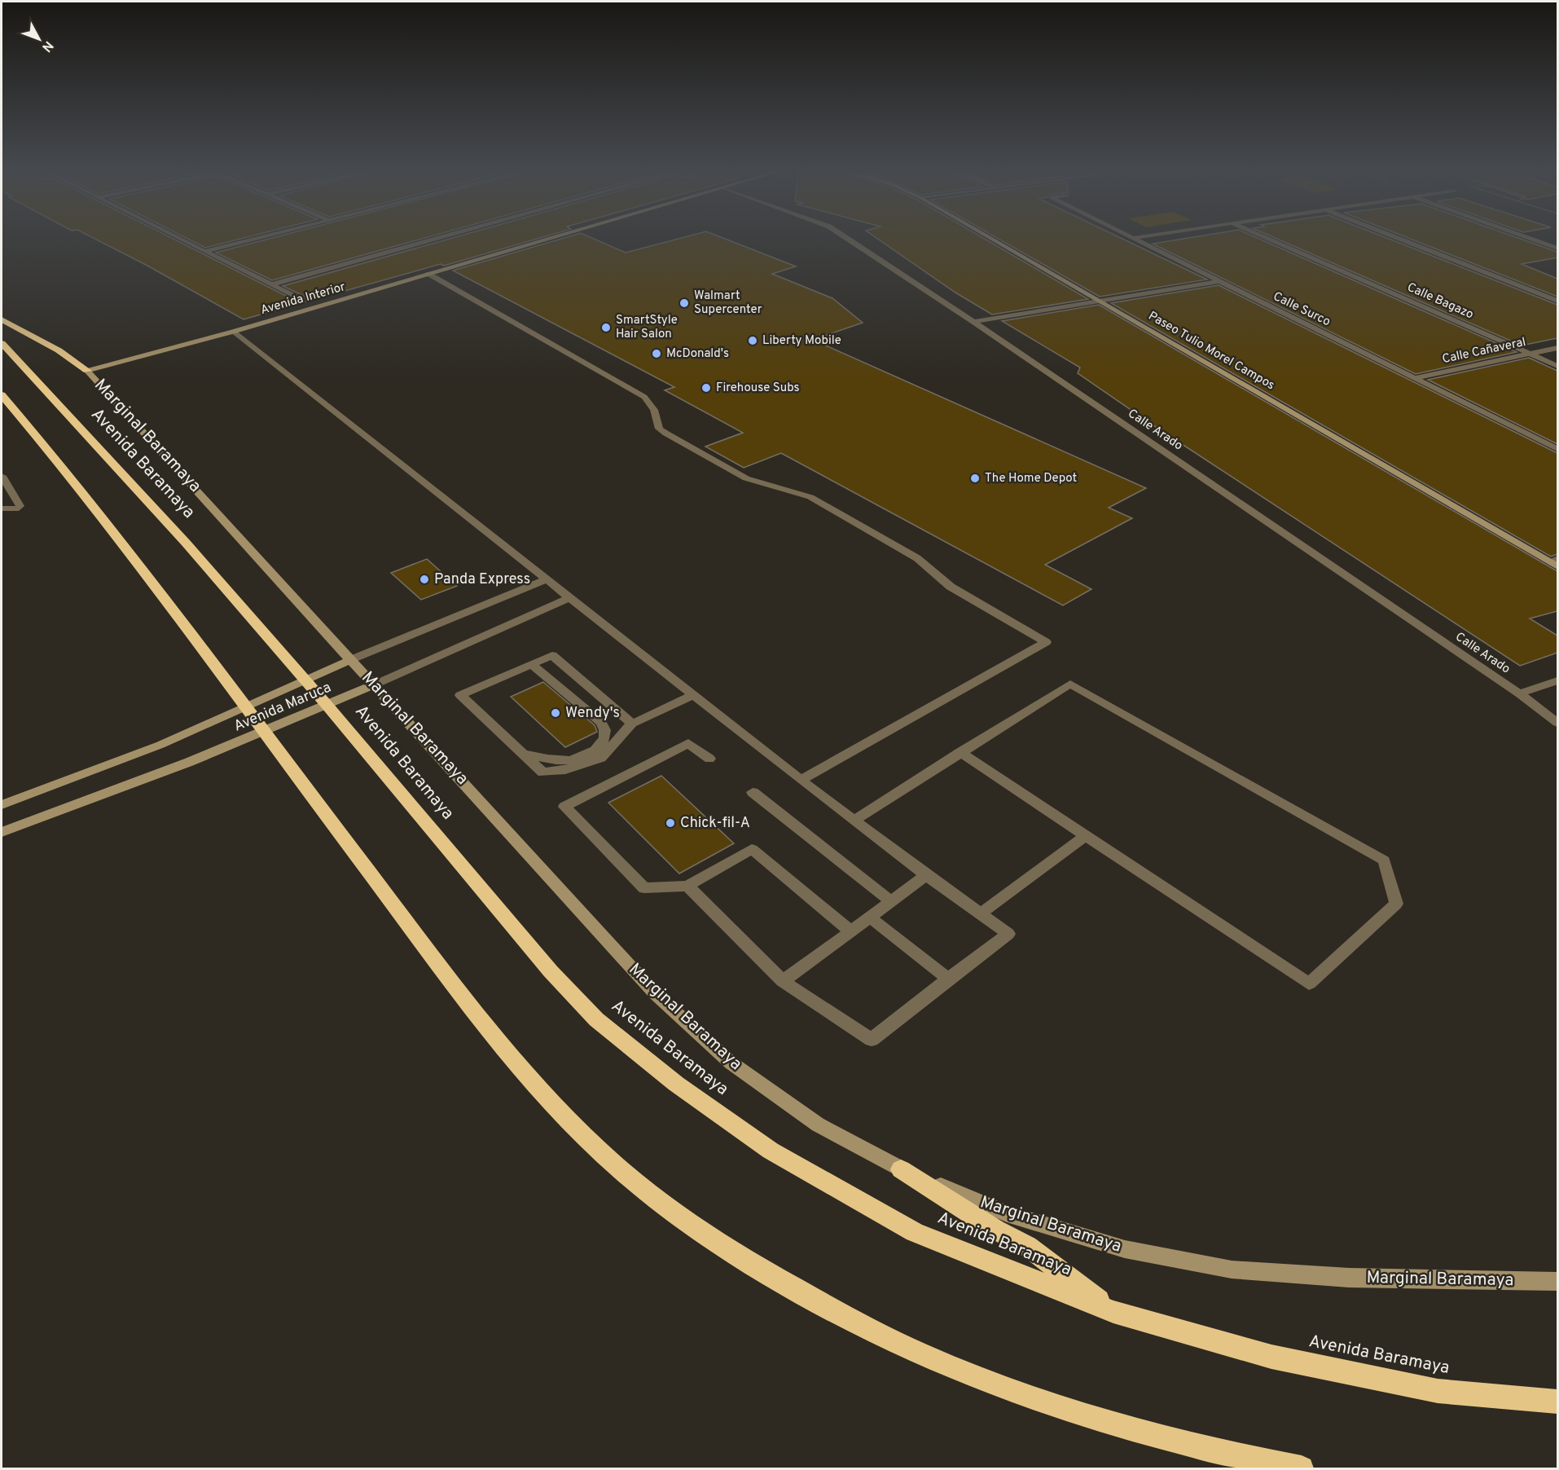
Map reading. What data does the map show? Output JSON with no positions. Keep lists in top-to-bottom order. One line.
{"streets":{"highway":["Avenida Baramaya"],"street":["Avenida Interior","Calle Bagazo","Calle Surco","Paseo Tulio Morel Campos","Calle Cañaveral","Calle Arado","Marginal Baramaya","Avenida Maruca"]},"crossings":[["Avenida Interior","Marginal Baramaya"],["Calle Bagazo","Calle Cañaveral"],["Calle Surco","Calle Cañaveral"],["Marginal Baramaya","Avenida Maruca"],["Avenida Baramaya","Avenida Maruca"]],"places":["Walmart Supercenter","SmartStyle Hair Salon","Liberty Mobile","McDonald's","Firehouse Subs","The Home Depot","Panda Express","Wendy's","Chick-fil-A"],"north":"bottom right"}
